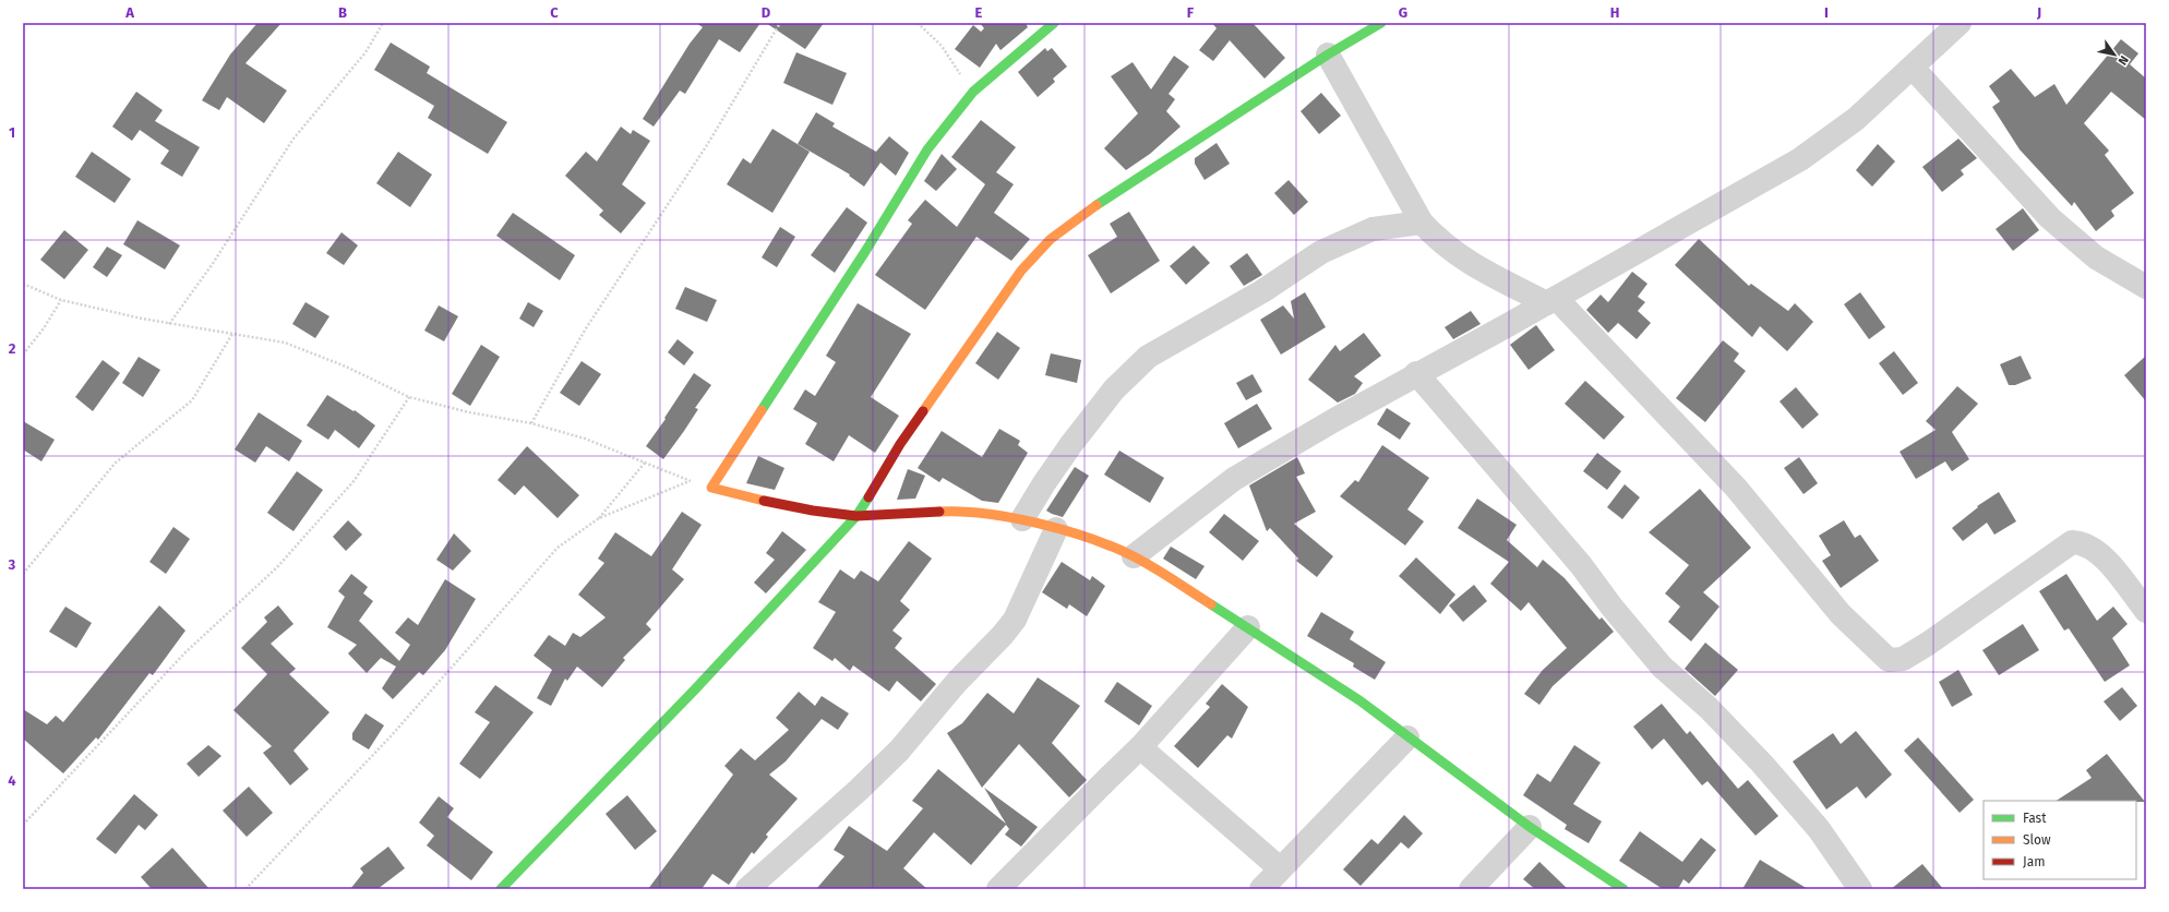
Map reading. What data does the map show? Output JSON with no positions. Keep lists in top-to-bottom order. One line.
{"legend":["Fast","Slow","Jam"],"north":"bottom right","grid":{"columns":["A","B","C","D","E","F","G","H","I","J"],"rows":["1","2","3","4"]}}
